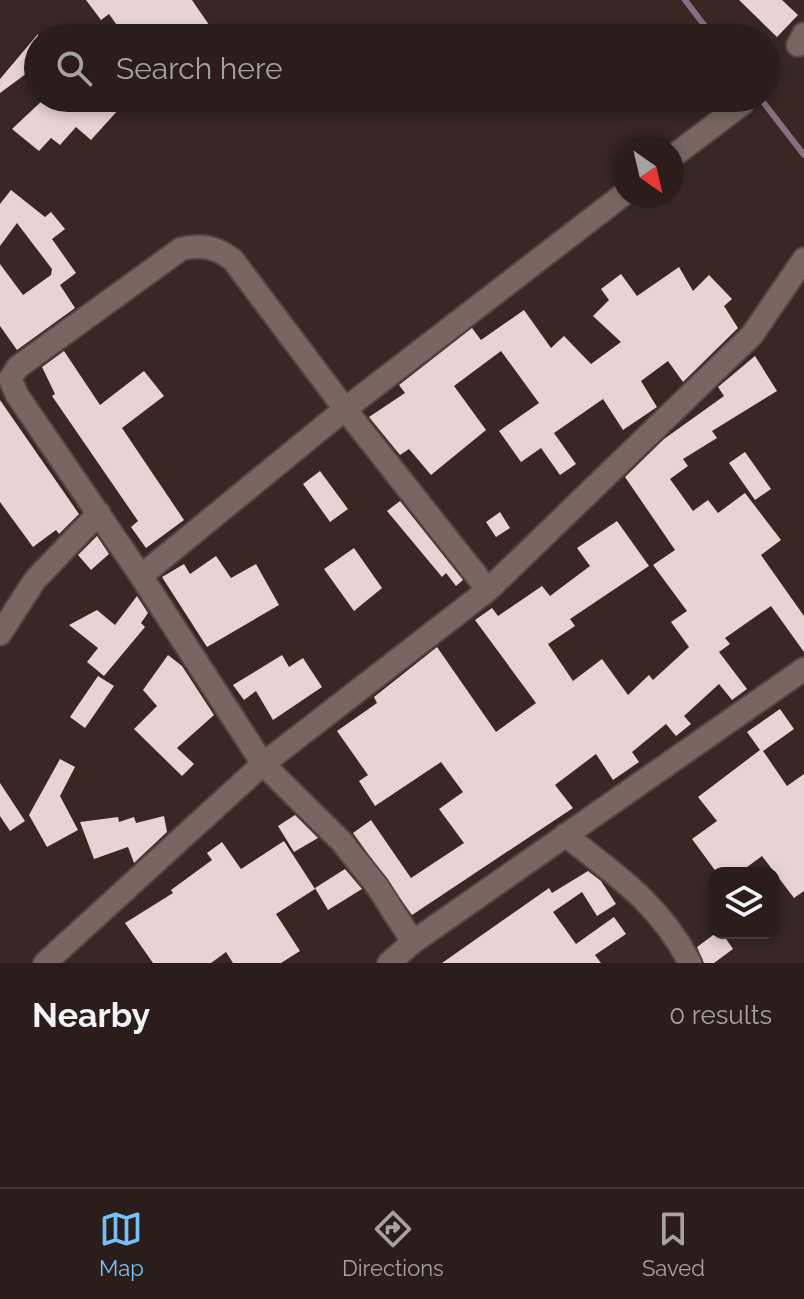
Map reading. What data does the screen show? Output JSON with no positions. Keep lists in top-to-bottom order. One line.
{"north":"bottom right","page":{"search":"Search here","heading":["Nearby","0 results"],"nav":["Map","Directions","Saved"]}}
